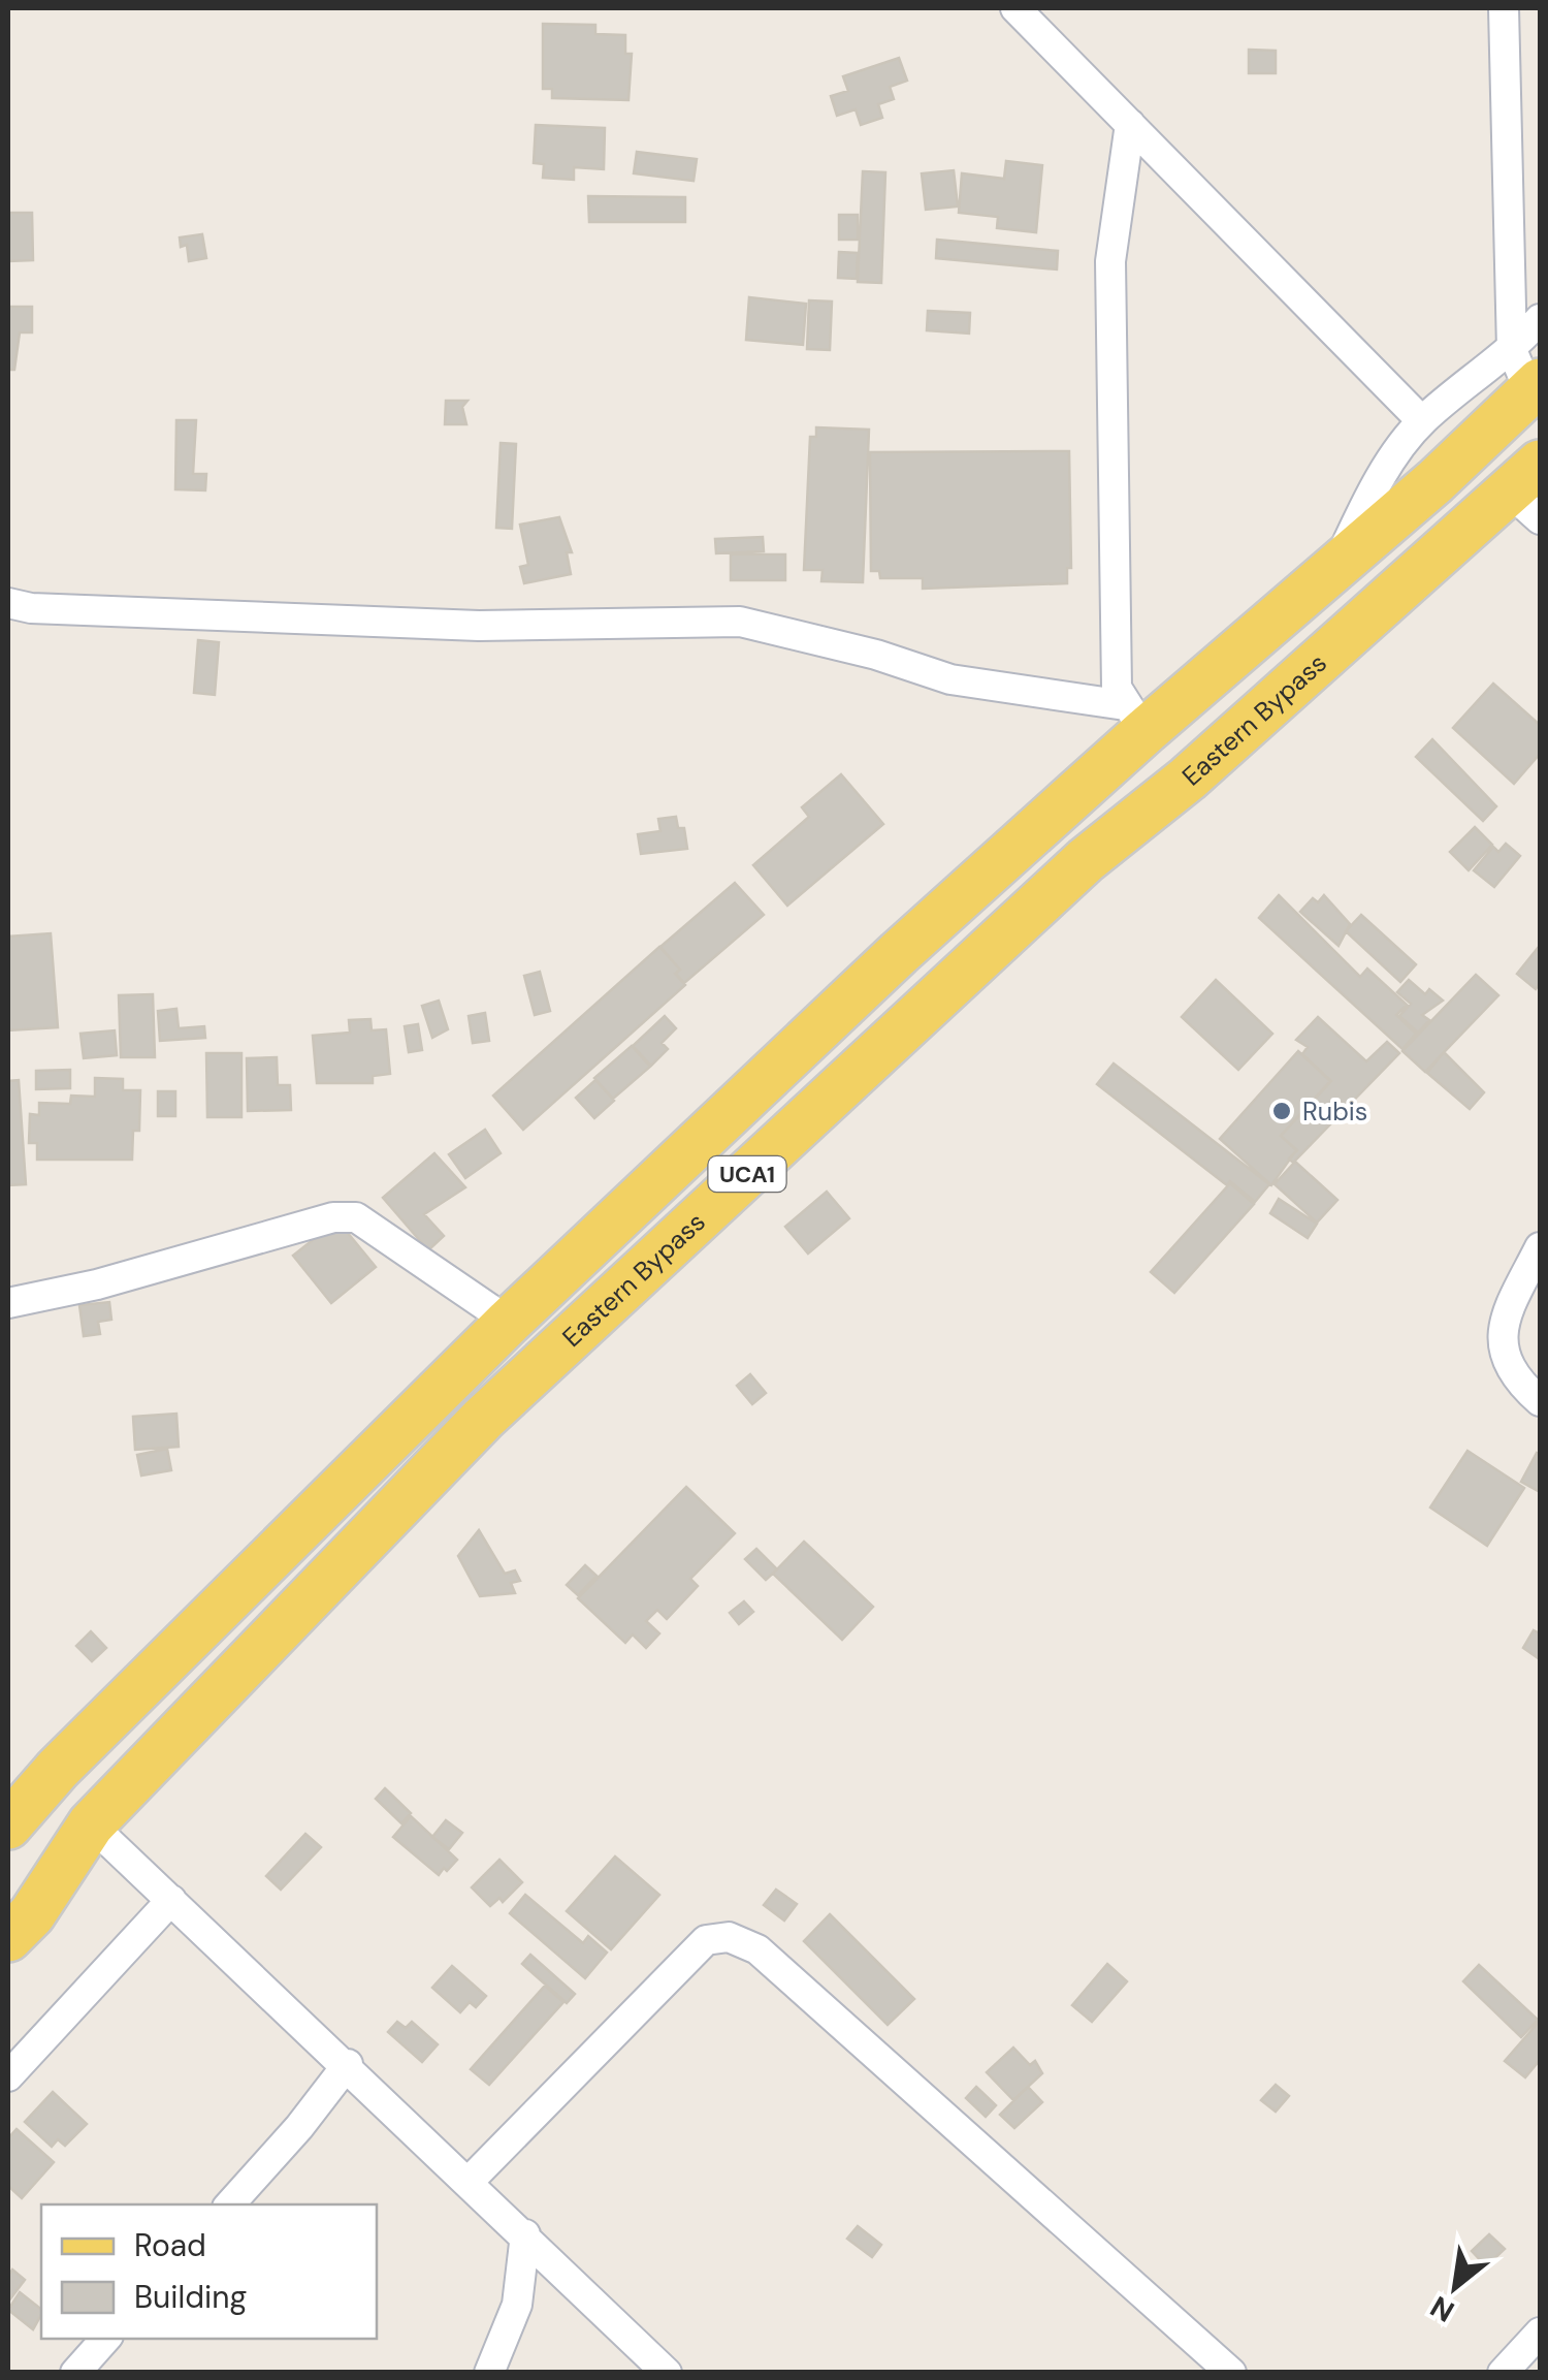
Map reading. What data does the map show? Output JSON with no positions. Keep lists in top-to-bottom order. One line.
{"streets":{"main road":["Eastern Bypass","UCA1"]},"places":["Rubis"],"legend":["Road","Building"],"north":"bottom left"}
